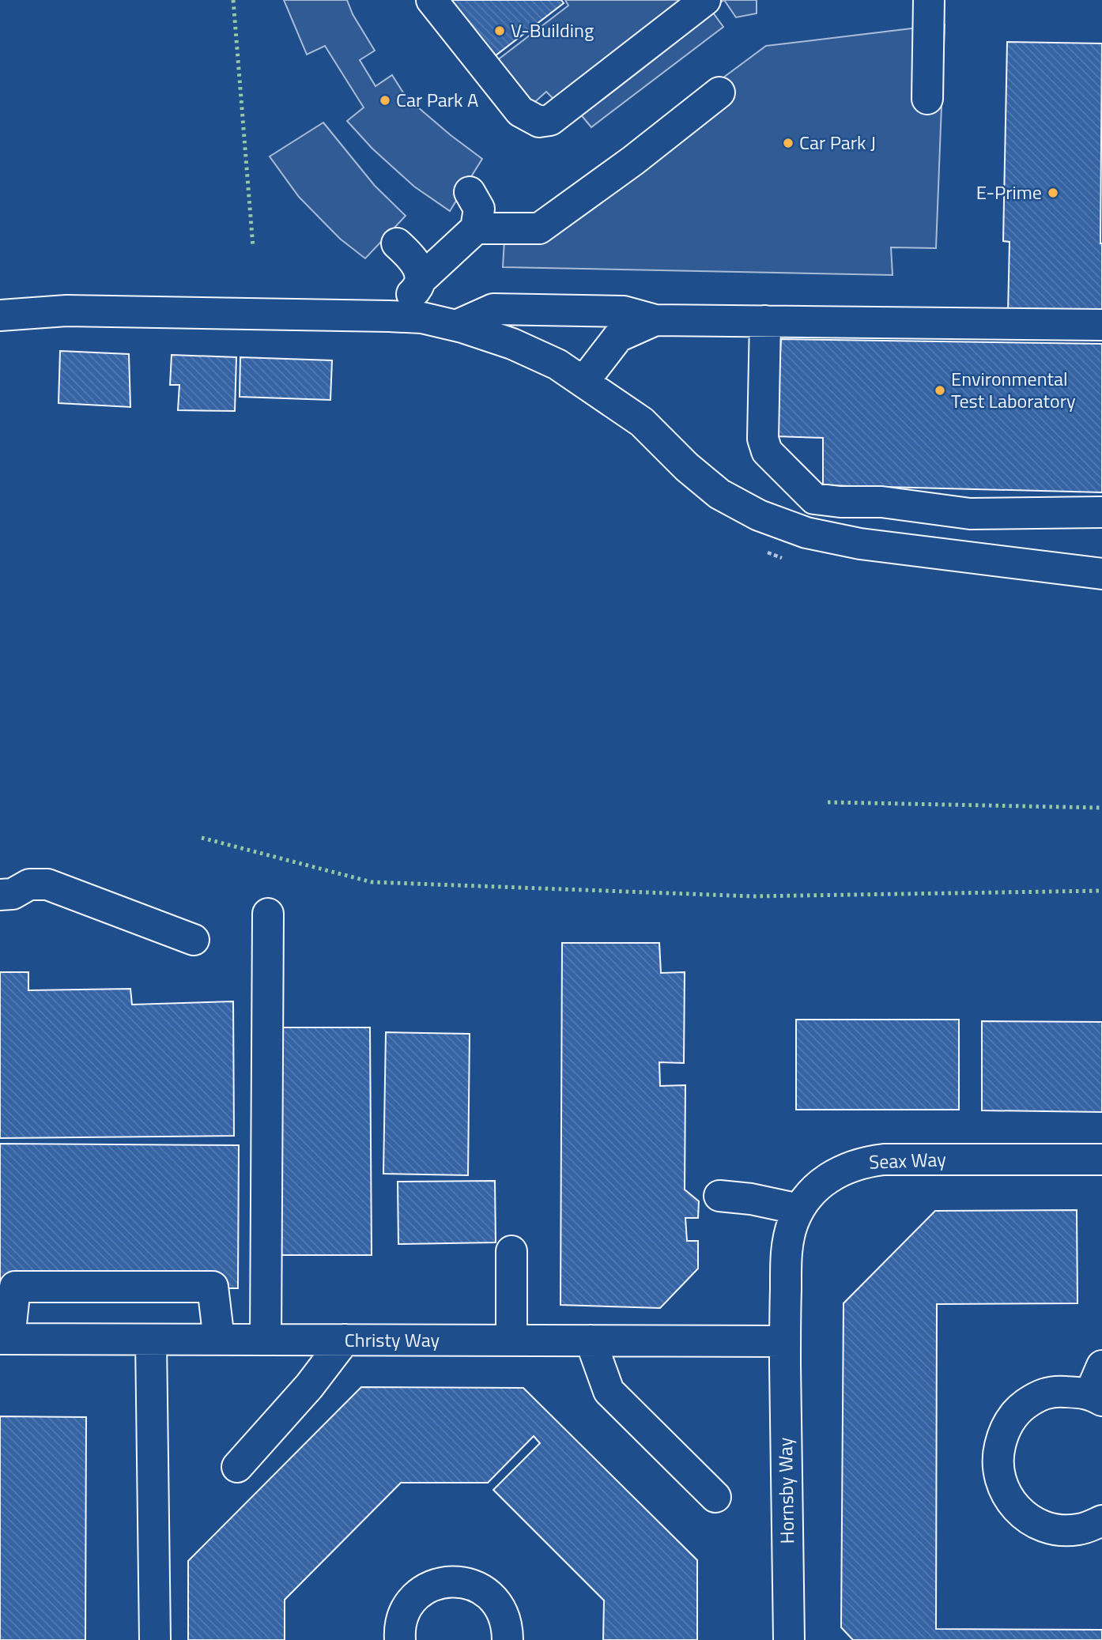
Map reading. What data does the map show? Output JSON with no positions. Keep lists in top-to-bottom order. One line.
{"streets":{"street":["Seax Way","Christy Way","Hornsby Way"]},"crossings":[["Seax Way","Christy Way"],["Seax Way","Hornsby Way"],["Christy Way","Hornsby Way"]],"places":["V-Building","Car Park A","Car Park J","E-Prime","Environmental Test Laboratory"]}
